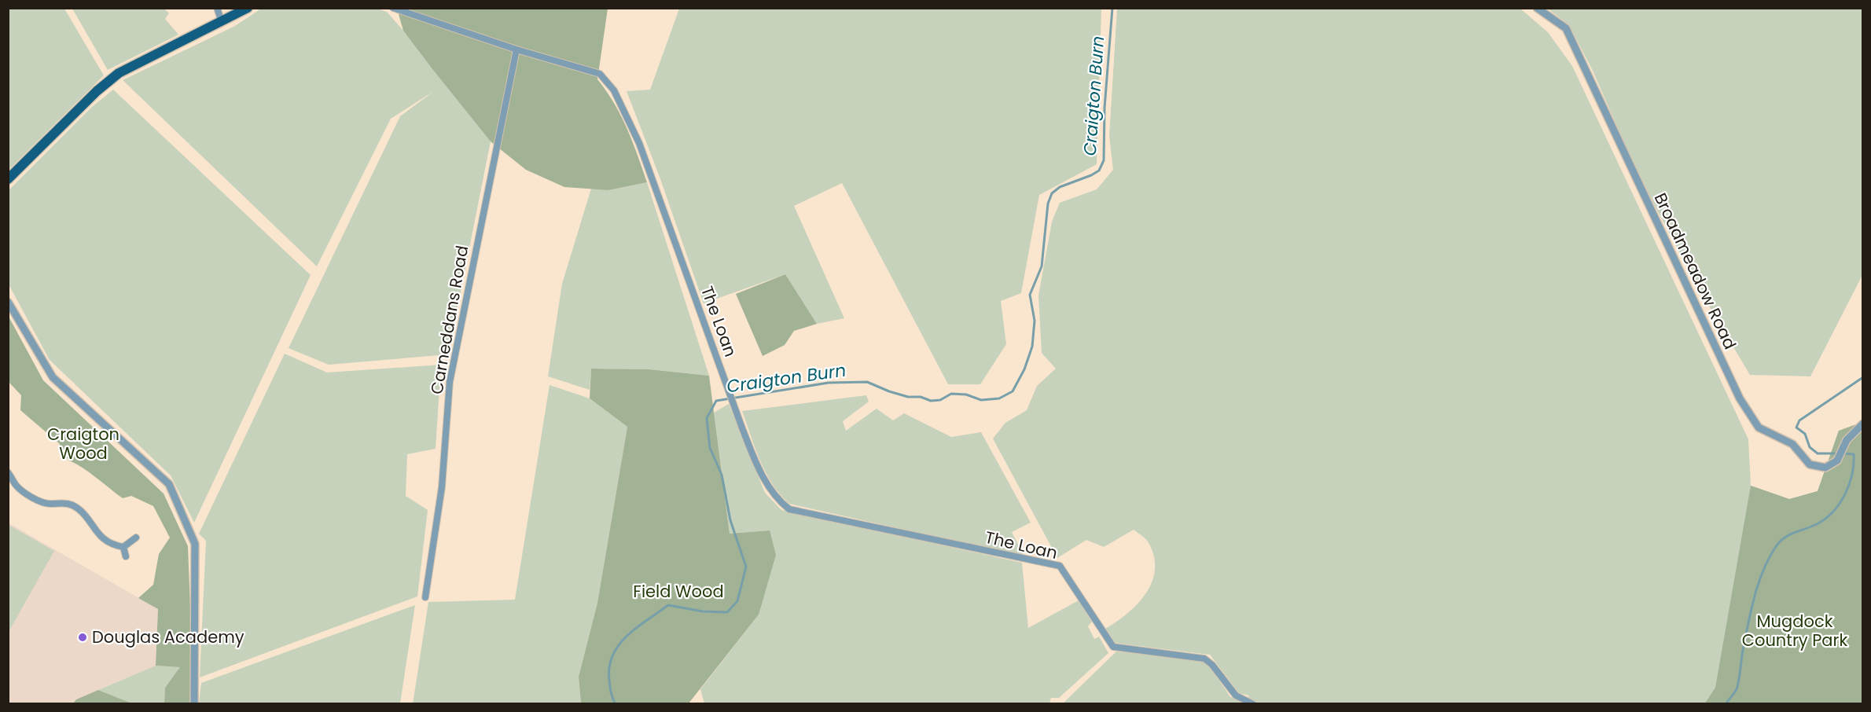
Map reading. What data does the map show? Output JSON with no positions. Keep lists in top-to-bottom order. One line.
{"streets":{"street":["Broadmeadow Road","Carneddans Road","The Loan"]},"crossings":[["Carneddans Road","The Loan"]],"water":["Craigton Burn"],"parks":["Craigton Wood","Field Wood","Mugdock Country Park"],"places":["Douglas Academy"]}
